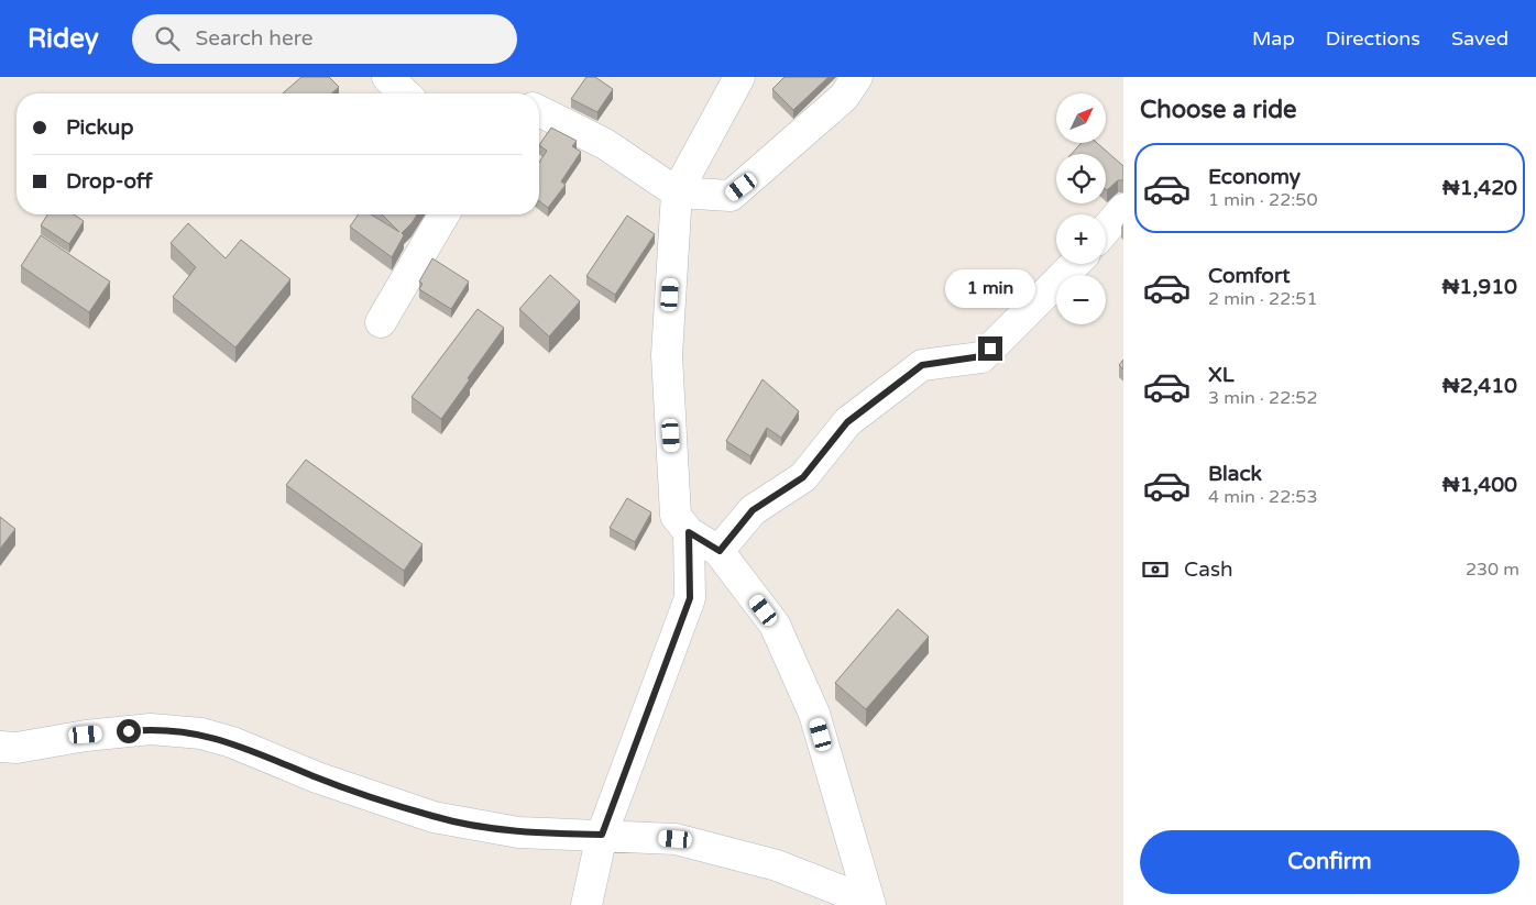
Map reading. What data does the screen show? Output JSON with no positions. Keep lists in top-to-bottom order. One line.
{"north":"top right","page":{"header":"Ridey","search":"Search here","nav":["Map","Directions","Saved"],"heading":"Choose a ride","map_buttons":["+","−"],"banner":["Pickup","Drop-off"],"list":[{"name":"Economy","note":"1 min · 22:50","value":"₦1,420"},{"name":"Comfort","note":"2 min · 22:51","value":"₦1,910"},{"name":"XL","note":"3 min · 22:52","value":"₦2,410"},{"name":"Black","note":"4 min · 22:53","value":"₦1,400"}],"bubble":"1 min","pay":["Cash","230 m"],"buttons":"Confirm"}}
